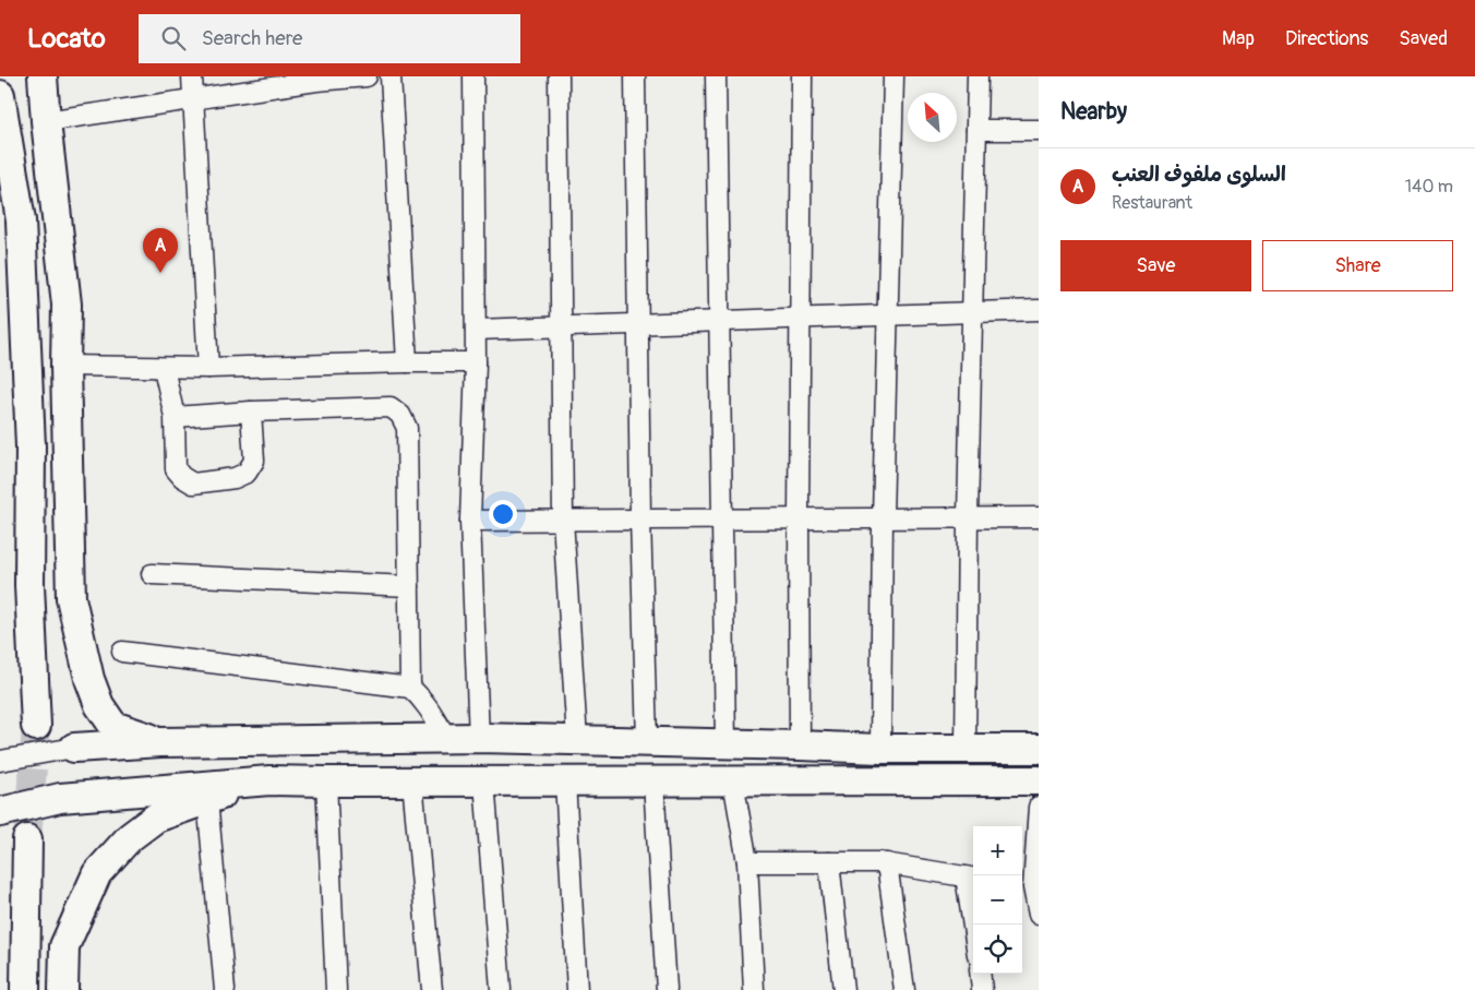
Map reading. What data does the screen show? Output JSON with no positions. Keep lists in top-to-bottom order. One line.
{"north":"top left","page":{"header":"Locato","search":"Search here","nav":["Map","Directions","Saved"],"heading":"Nearby","list":[{"mark":"A","name":"السلوى ملفوف العنب","note":"Restaurant","value":"140 m"}],"buttons":["Save","Share"],"pins":"A","map_buttons":["+","−"]}}
